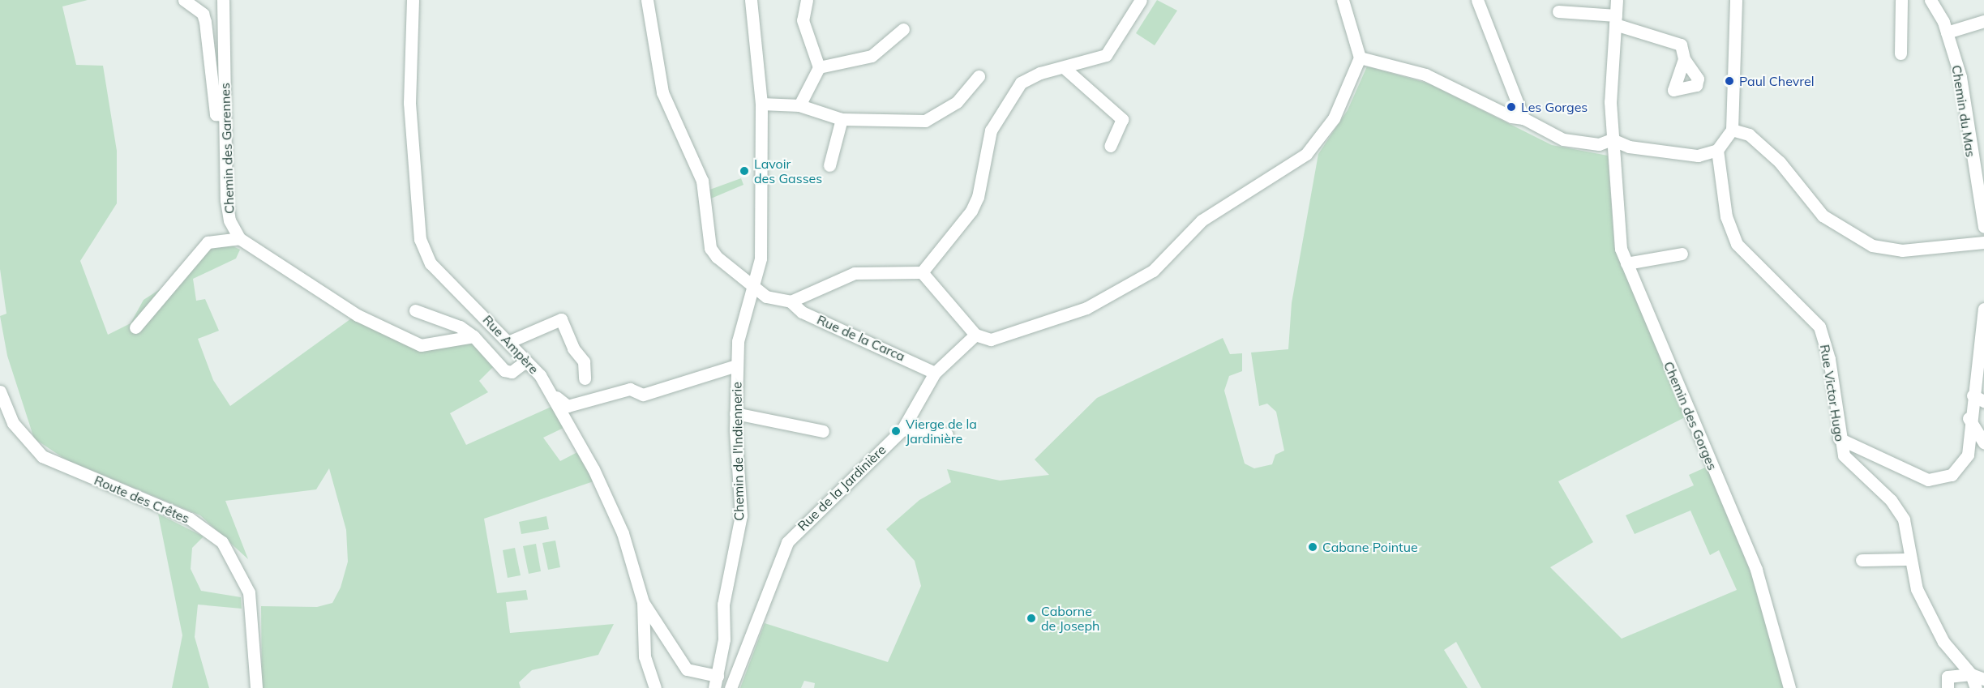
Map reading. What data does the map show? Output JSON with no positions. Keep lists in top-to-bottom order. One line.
{"streets":{"street":["Chemin du Mas","Chemin des Garennes","Rue de la Carca","Rue Ampère","Rue Victor Hugo","Chemin des Gorges","Chemin de l'Indiennerie","Rue de la Jardinière","Route des Crêtes"]},"crossings":[["Rue de la Carca","Rue de la Jardinière"],["Rue Ampère","Chemin de l'Indiennerie"]],"places":["Paul Chevrel","Les Gorges","Lavoir des Gasses","Vierge de la Jardinière","Cabane Pointue","Caborne de Joseph"]}
